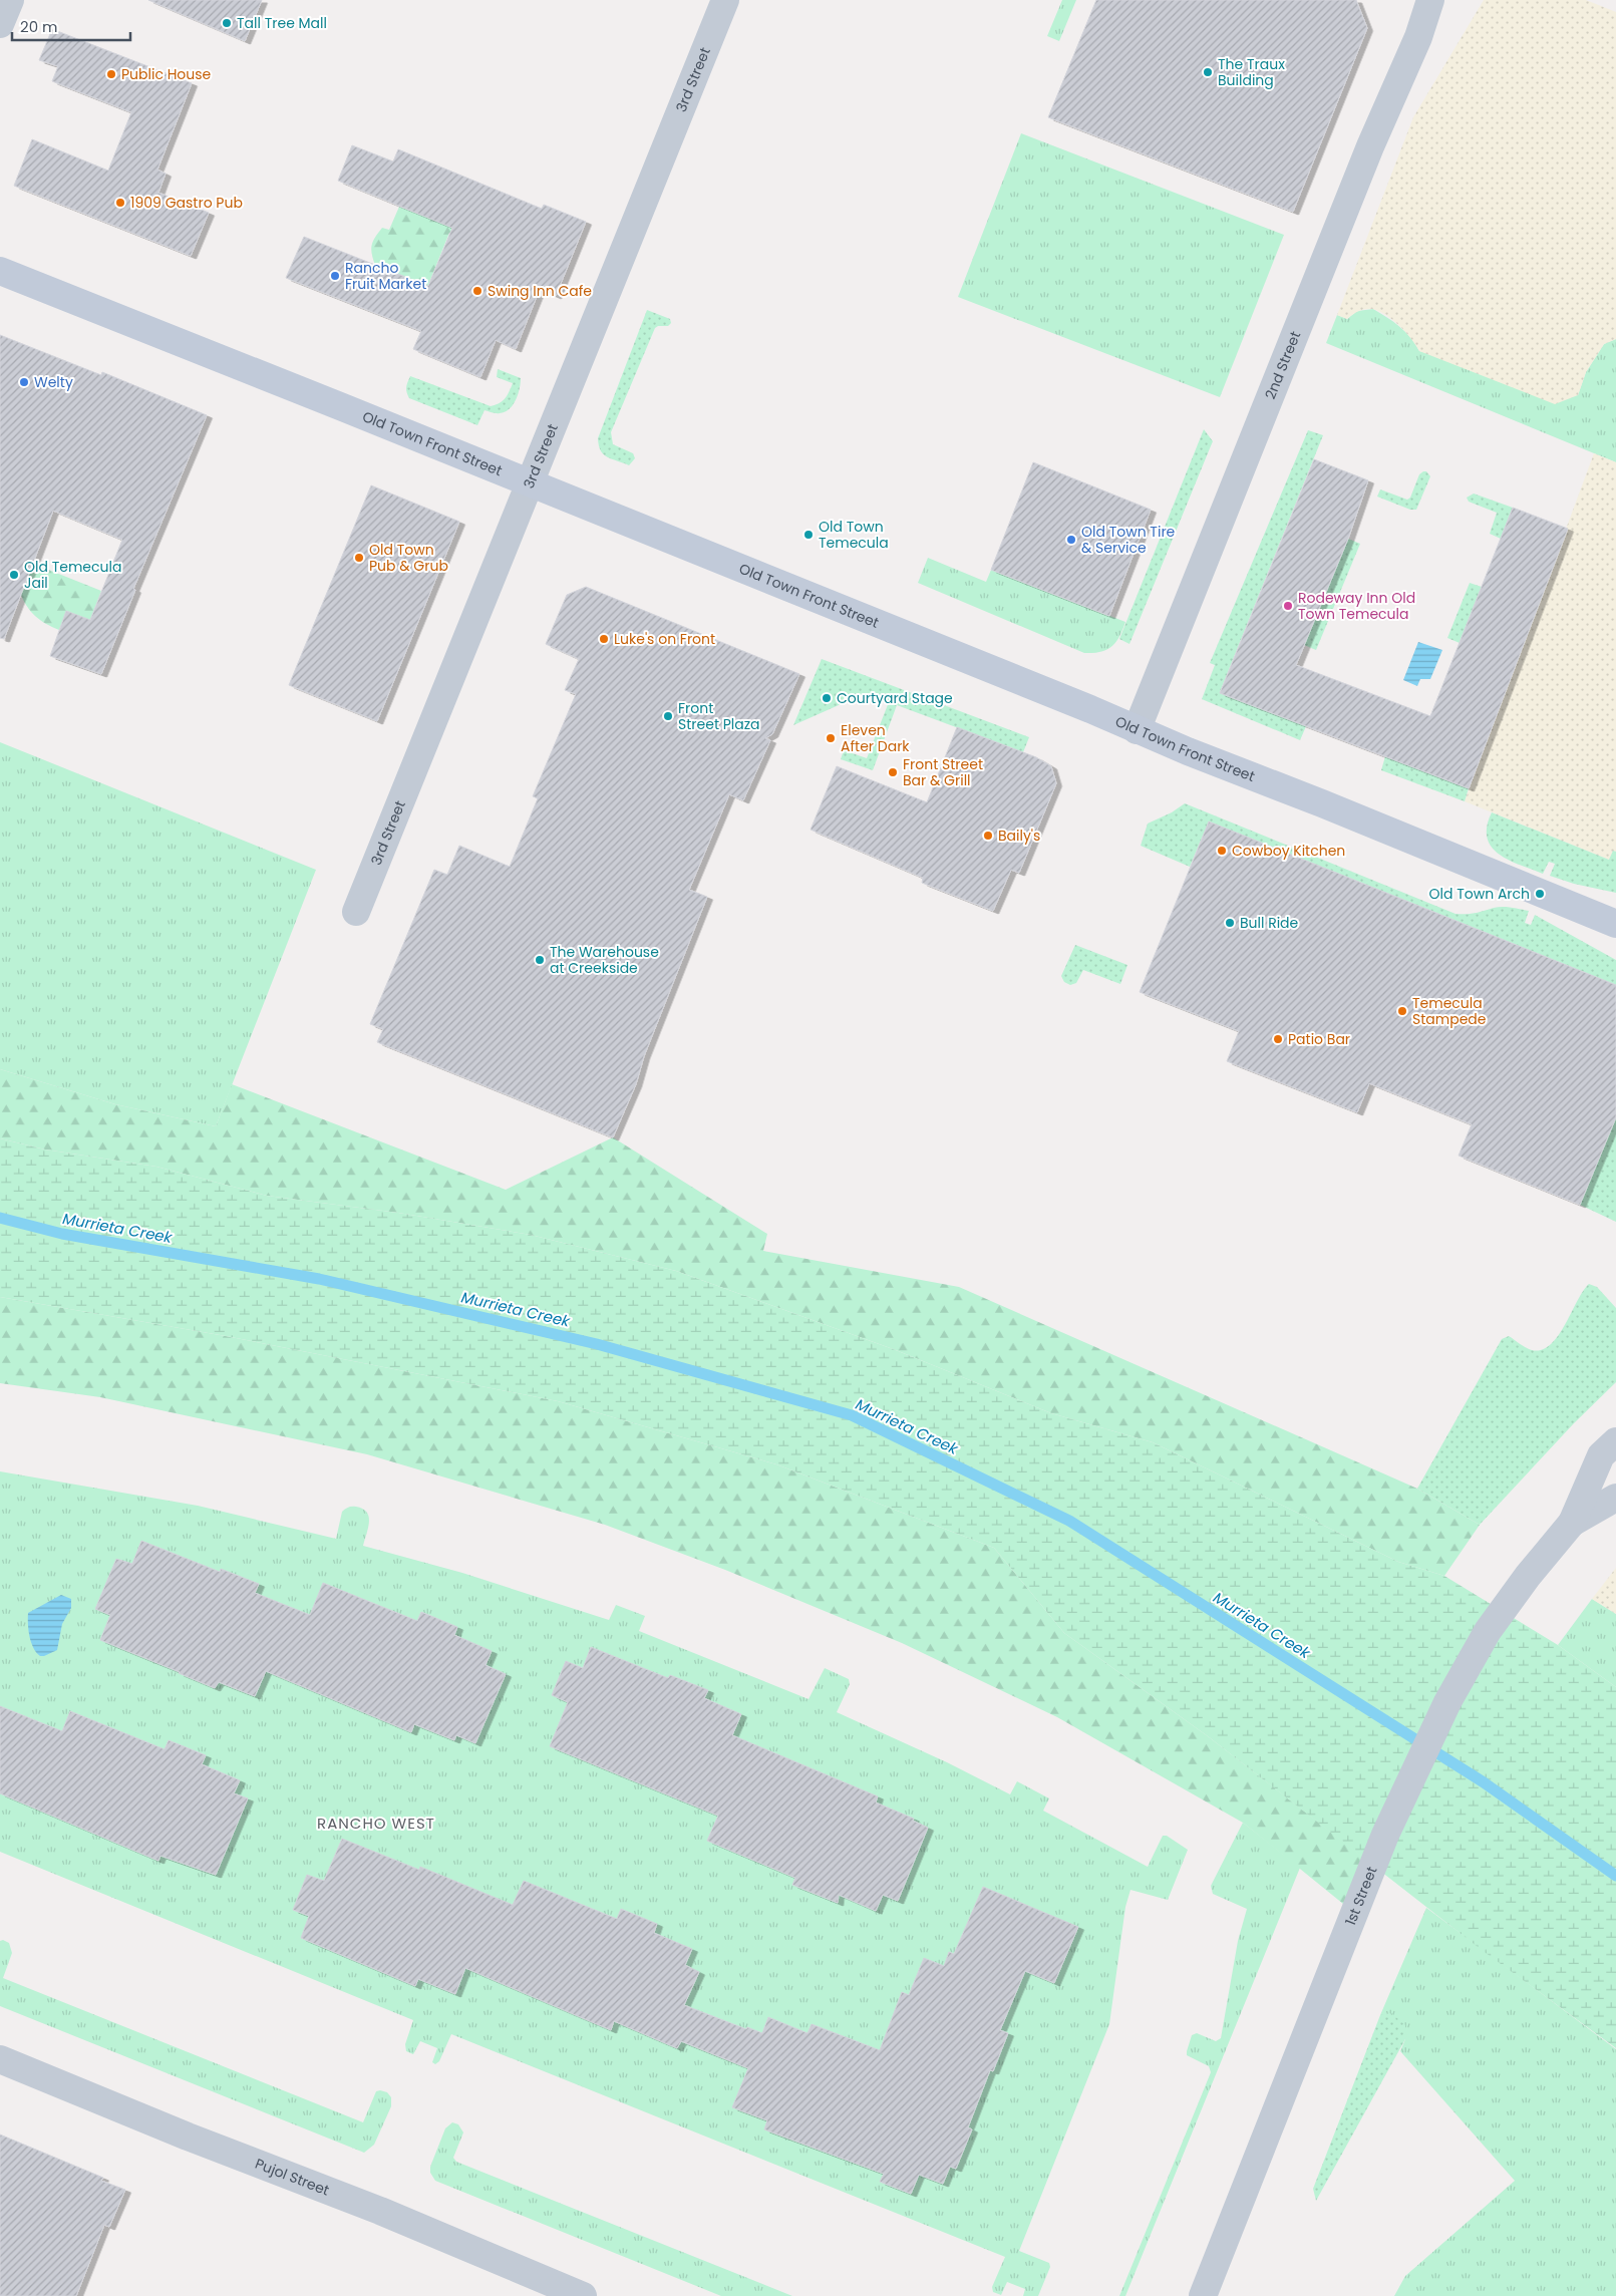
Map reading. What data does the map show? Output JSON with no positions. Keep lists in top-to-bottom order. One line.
{"streets":{"main road":["Old Town Front Street"],"street":["3rd Street","2nd Street","1st Street","Pujol Street"]},"crossings":[["3rd Street","Old Town Front Street"],["2nd Street","Old Town Front Street"]],"districts":["RANCHO WEST"],"water":["Murrieta Creek"],"places":["Tall Tree Mall","The Traux Building","Public House","1909 Gastro Pub","Rancho Fruit Market","Swing Inn Cafe","Welty","Old Town Temecula","Old Town Tire & Service","Old Town Pub & Grub","Old Temecula Jail","Rodeway Inn Old Town Temecula","Luke's on Front","Courtyard Stage","Front Street Plaza","Eleven After Dark","Front Street Bar & Grill","Baily's","Cowboy Kitchen","Old Town Arch","Bull Ride","The Warehouse at Creekside","Temecula Stampede","Patio Bar"],"scale_bar":"20 m"}
